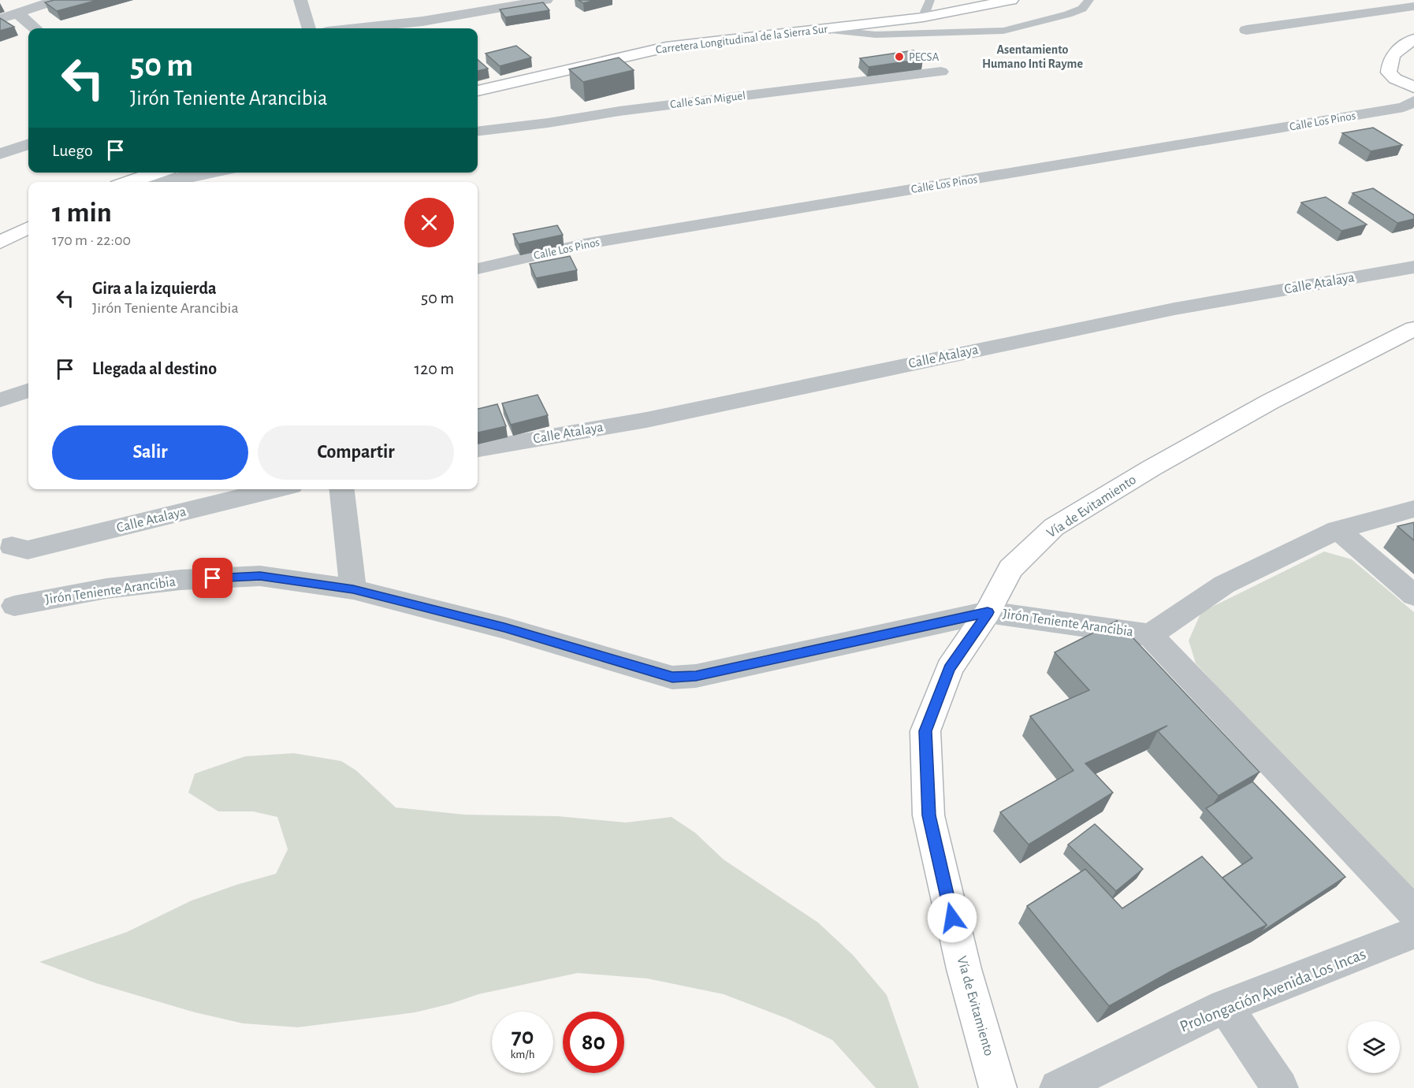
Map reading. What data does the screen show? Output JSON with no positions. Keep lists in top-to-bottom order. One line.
{"streets":{"highway":["Carretera Longitudinal de la Sierra Sur","Vía de Evitamiento"],"street":["Calle San Miguel","Calle Los Pinos","Calle Atalaya","Jirón Teniente Arancibia","Prolongación Avenida Los Incas"]},"crossings":[["Vía de Evitamiento","Jirón Teniente Arancibia"]],"districts":["Asentamiento Humano Inti Rayme"],"places":["PECSA"],"page":{"turn":["50 m","Jirón Teniente Arancibia"],"then":"Luego","heading":["1 min","170 m · 22:00"],"list":[{"name":"Gira a la izquierda","note":"Jirón Teniente Arancibia","value":"50 m"},{"name":"Llegada al destino","value":"120 m"}],"buttons":["Salir","Compartir"],"speed":"70 km/h","limit":"80"}}
